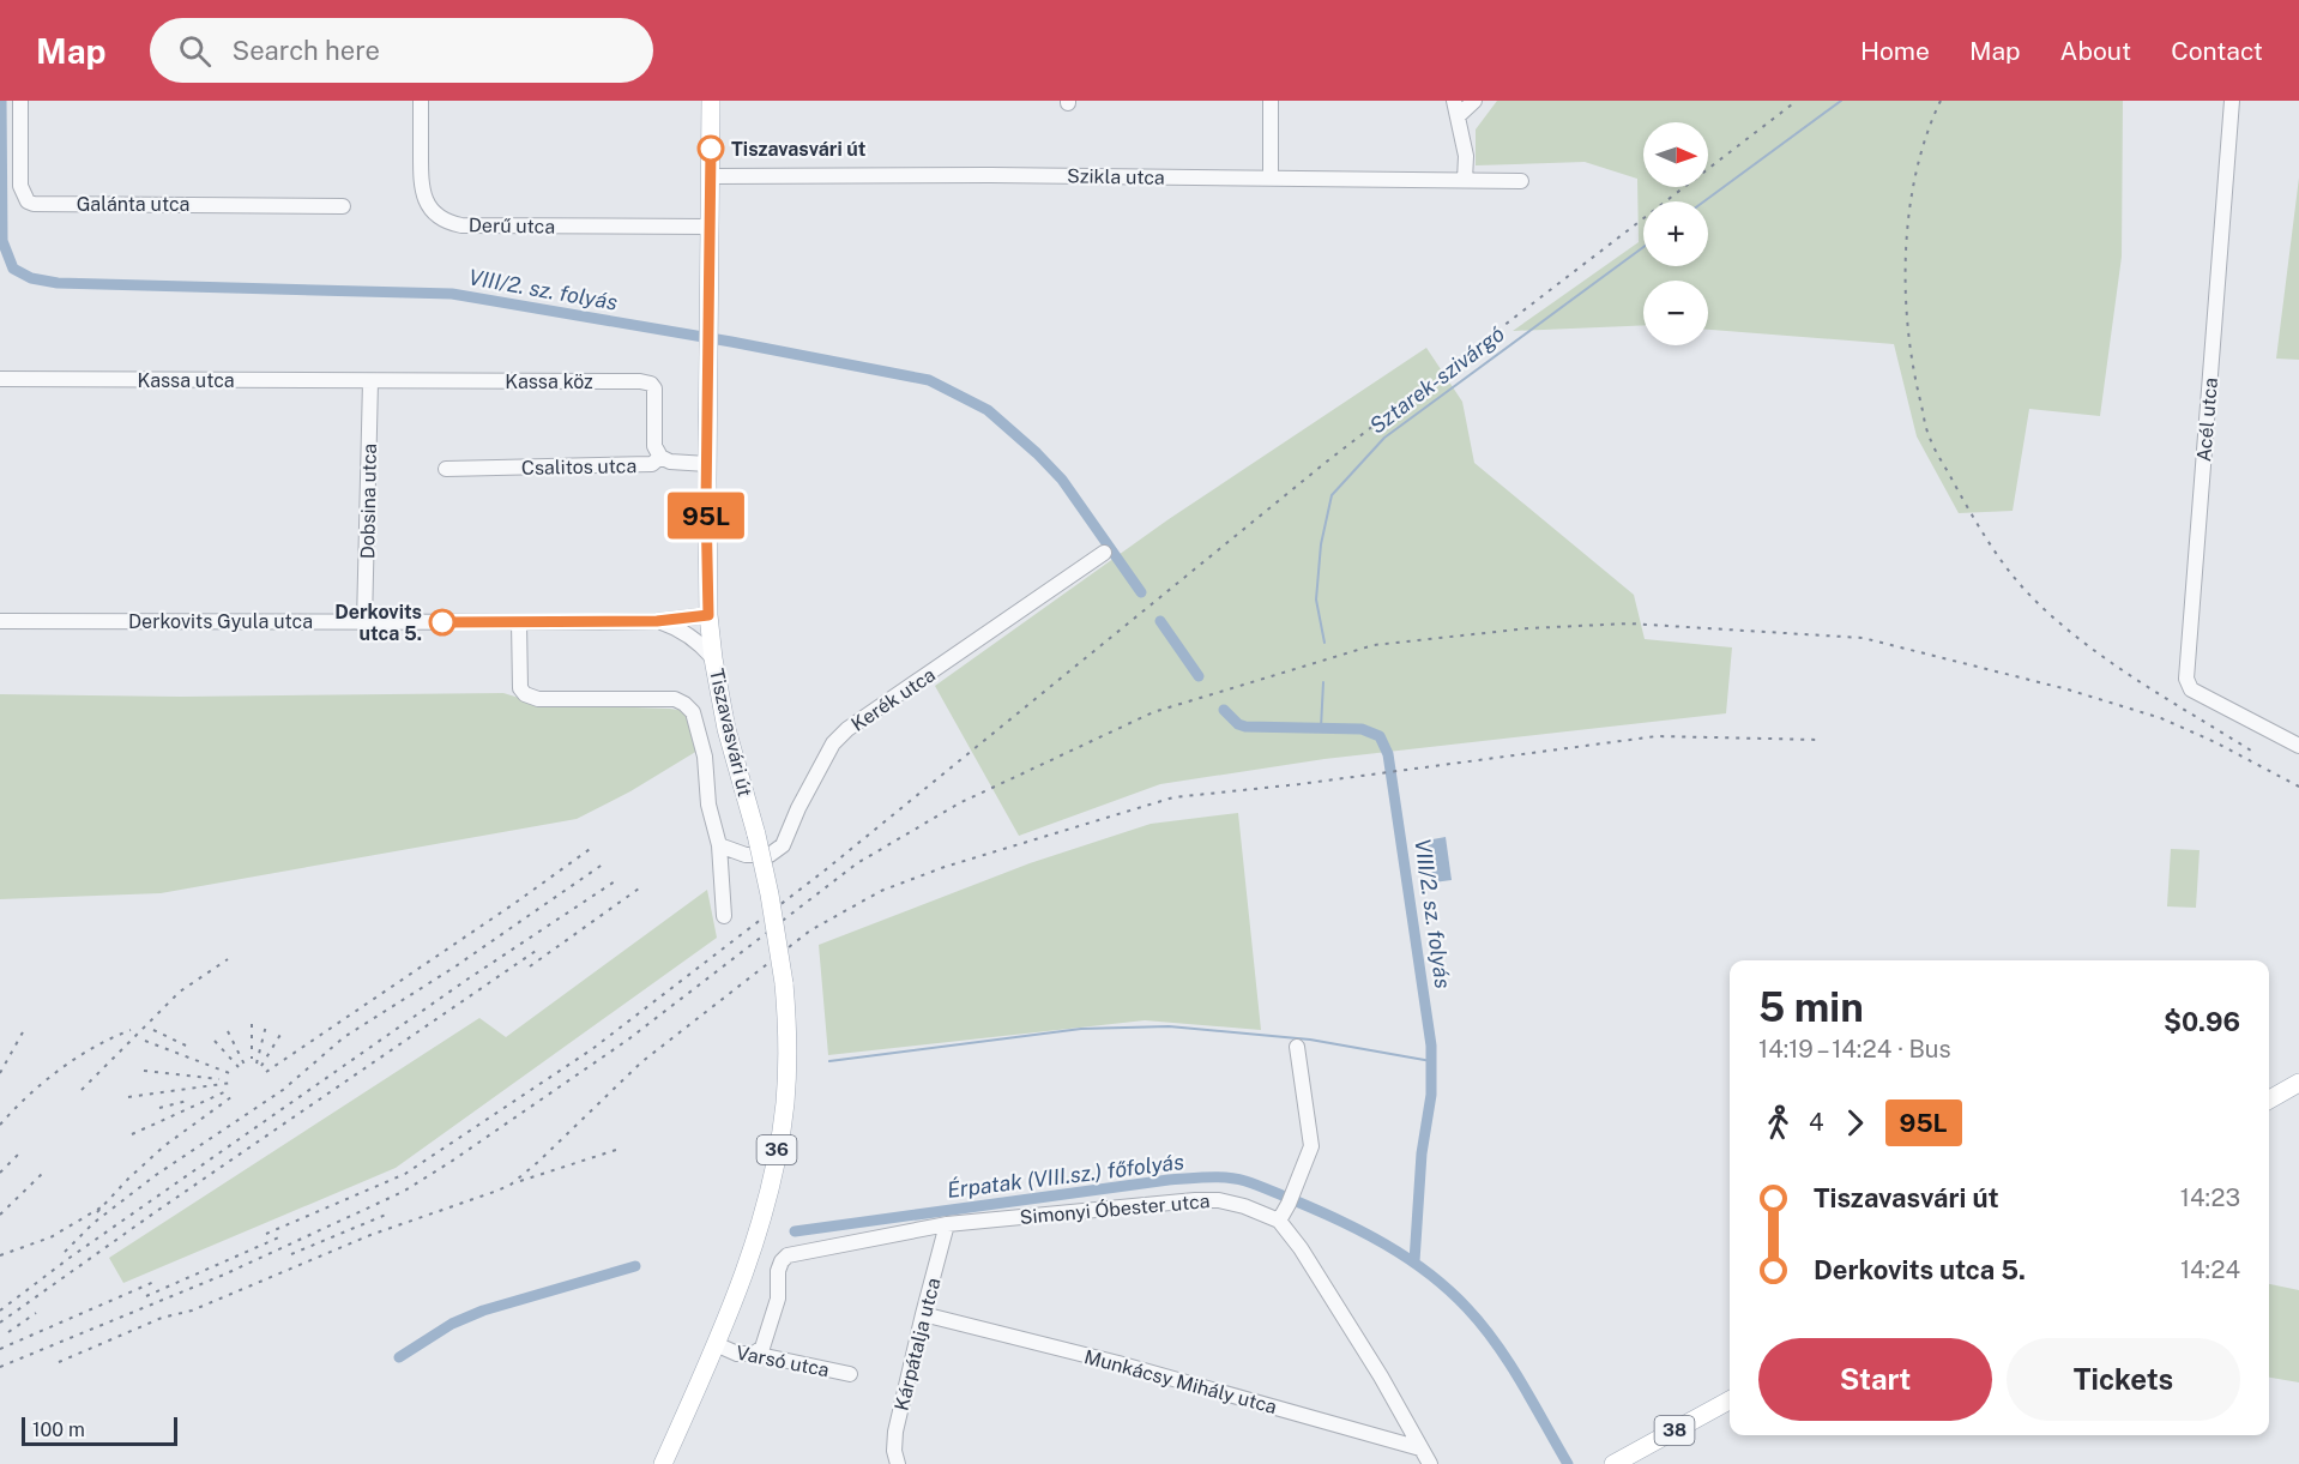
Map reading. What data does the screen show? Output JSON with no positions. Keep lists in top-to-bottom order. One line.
{"streets":{"main road":["Tiszavasvári út","36","38"],"street":["Szikla utca","Galánta utca","Derű utca","Kassa utca","Kassa köz","Acél utca","Csalitos utca","Dobsina utca","Derkovits Gyula utca","Kerék utca","Simonyi Óbester utca","Kárpátalja utca","Varsó utca","Munkácsy Mihály utca"]},"crossings":[["Szikla utca","Tiszavasvári út"],["Derű utca","Tiszavasvári út"],["Kassa utca","Kassa köz"],["Kassa utca","Dobsina utca"],["Kassa köz","Csalitos utca"],["Kassa köz","Dobsina utca"],["Csalitos utca","Tiszavasvári út"],["Dobsina utca","Derkovits Gyula utca"],["Derkovits Gyula utca","Tiszavasvári út"],["Tiszavasvári út","36"],["Tiszavasvári út","Varsó utca"],["36","Varsó utca"],["Simonyi Óbester utca","Kárpátalja utca"],["Simonyi Óbester utca","Varsó utca"],["Simonyi Óbester utca","Munkácsy Mihály utca"],["Kárpátalja utca","Munkácsy Mihály utca"]],"water":["VIII/2. sz. folyás","Sztarek-szivárgó","Érpatak (VIII.sz.) főfolyás"],"places":["Tiszavasvári út","Derkovits utca 5."],"lines":["bus line 95L"],"scale_bar":"100 m","north":"right","page":{"header":"Map","search":"Search here","nav":["Home","Map","About","Contact"],"on_map":"95L","map_buttons":["+","−"],"heading":["5 min","14:19 – 14:24 · Bus","$0.96"],"legs":["4","95L"],"list":[{"name":"Tiszavasvári út","value":"14:23"},{"name":"Derkovits utca 5.","value":"14:24"}],"buttons":["Start","Tickets"],"scale":"100 m"}}
